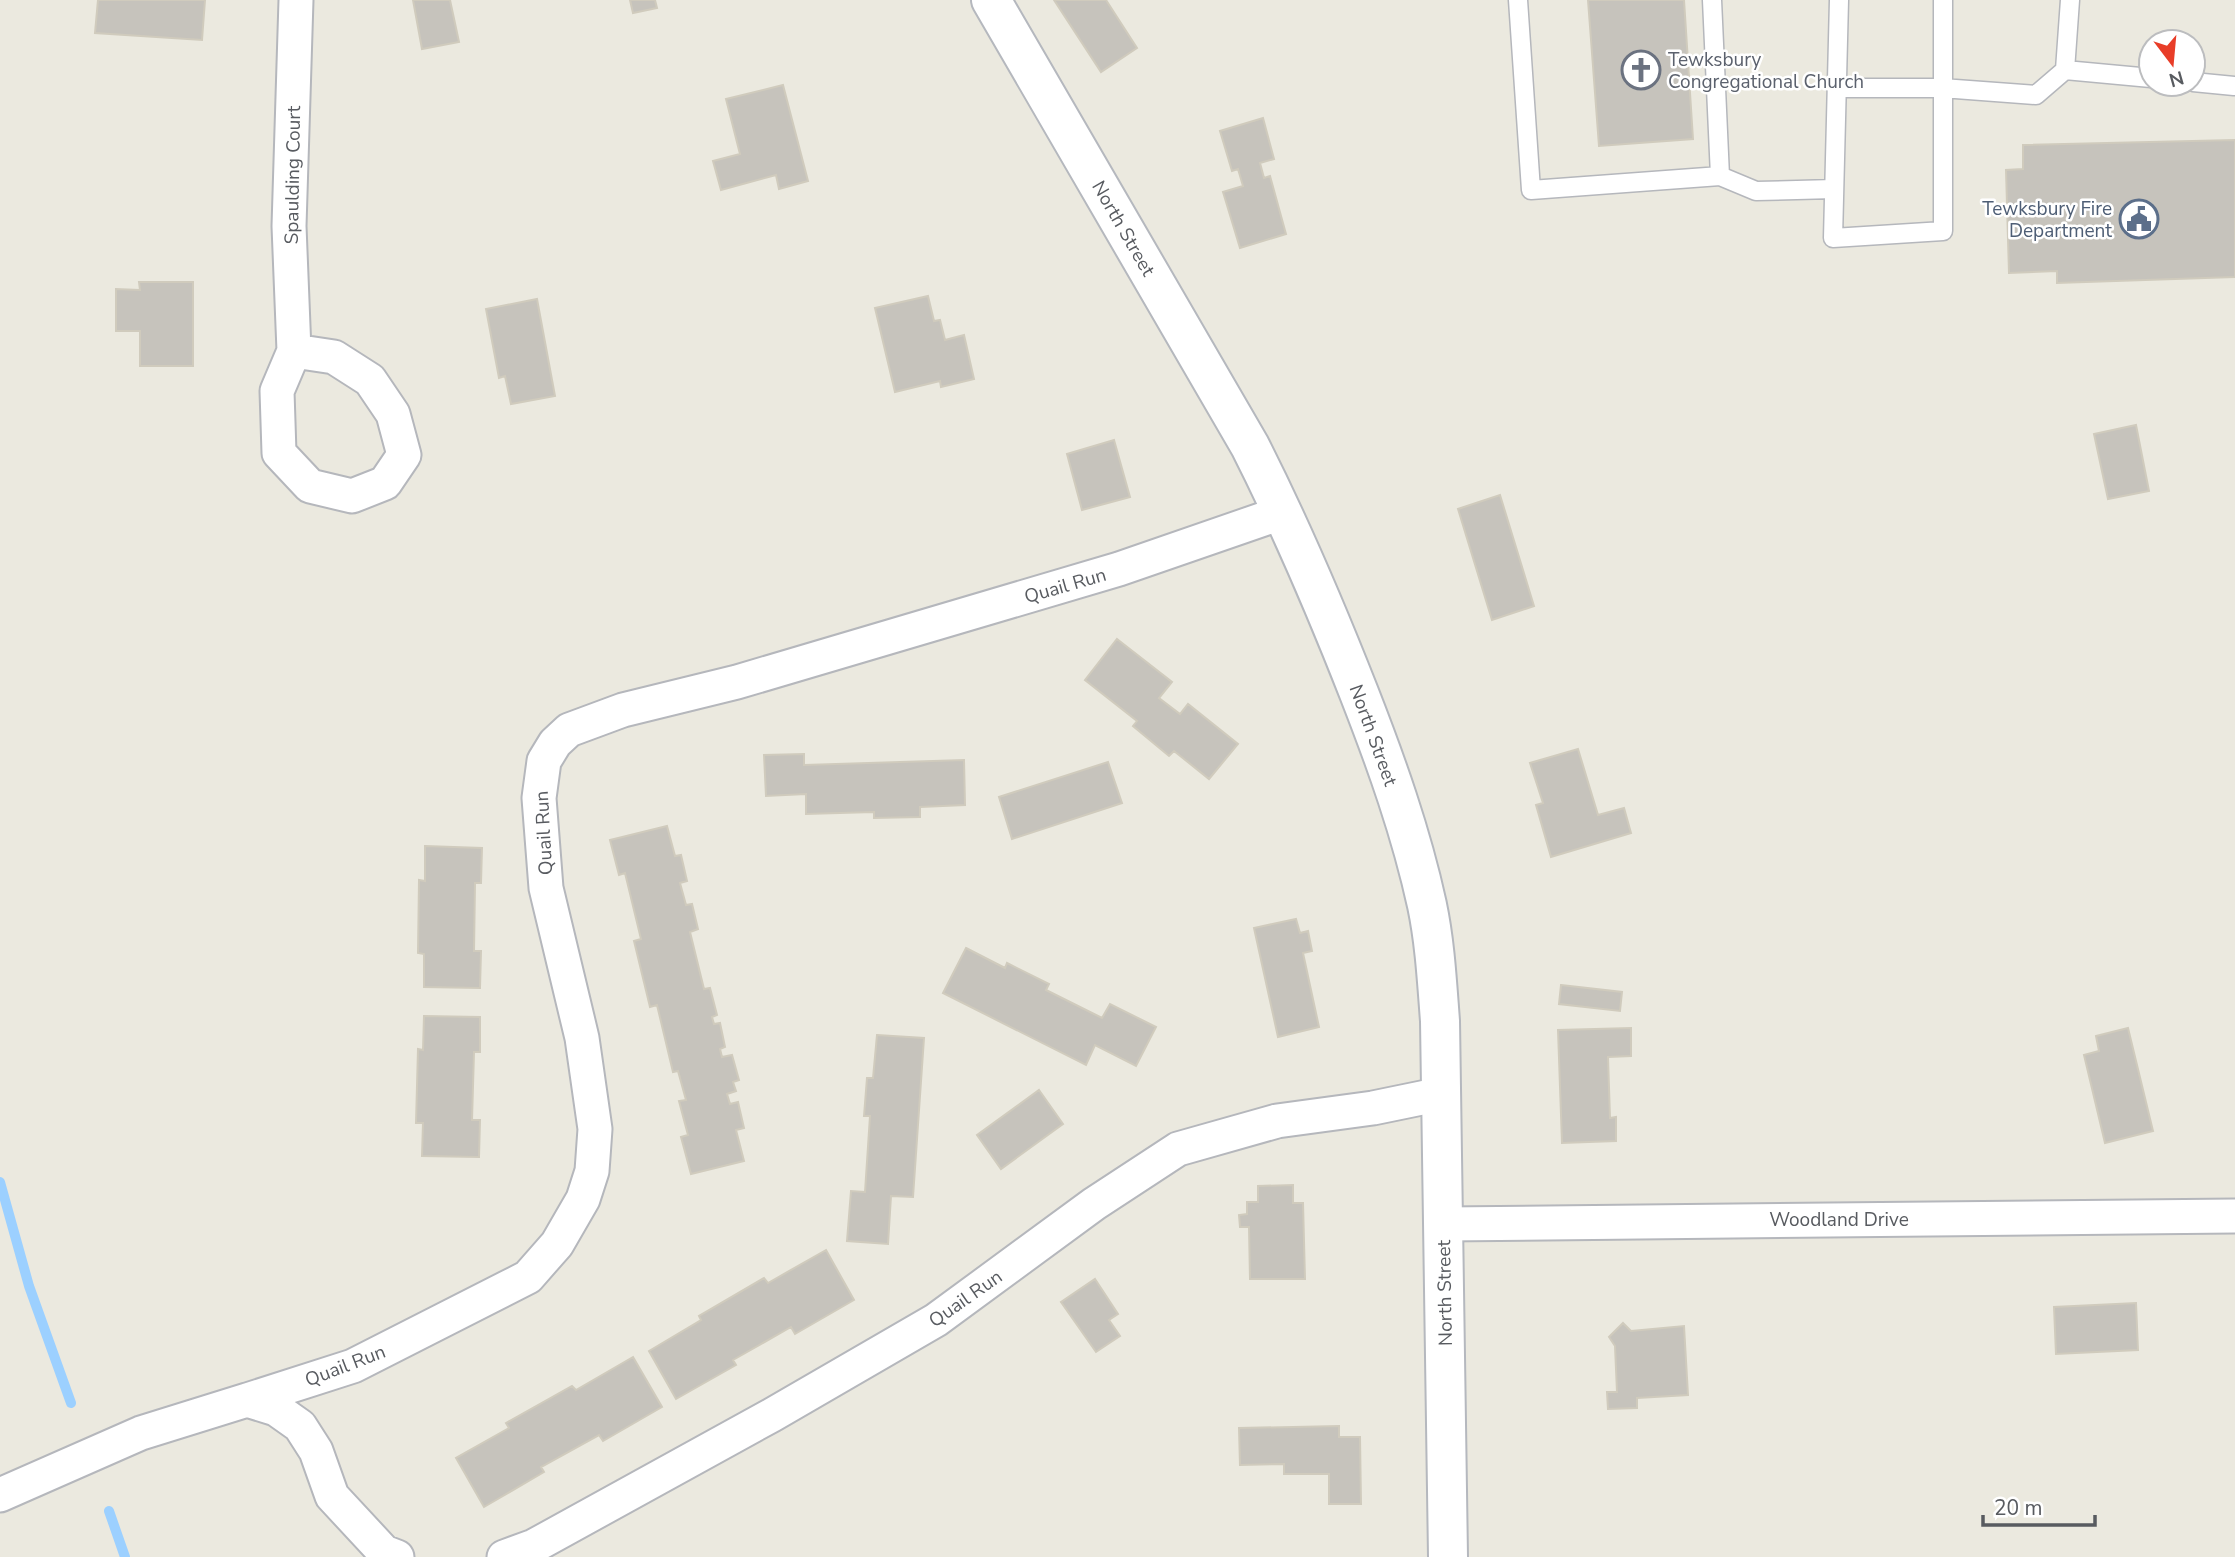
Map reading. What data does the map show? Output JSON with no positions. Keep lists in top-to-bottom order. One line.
{"streets":{"main road":["North Street"],"street":["Spaulding Court","Quail Run","Woodland Drive"]},"crossings":[["North Street","Quail Run"],["North Street","Woodland Drive"]],"places":{"church":["Tewksbury Congregational Church"],"public building":["Tewksbury Fire Department"]},"scale_bar":"20 m","north":"bottom"}
